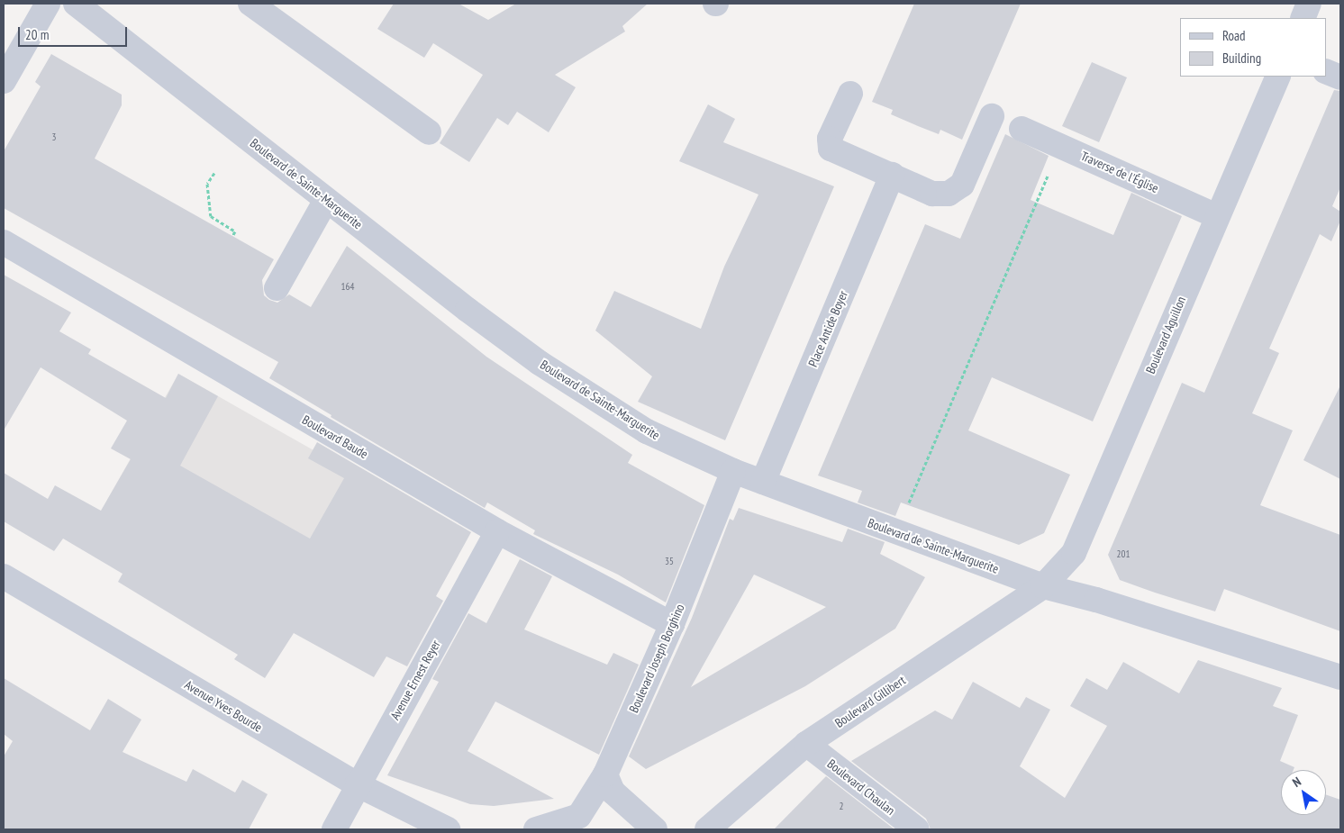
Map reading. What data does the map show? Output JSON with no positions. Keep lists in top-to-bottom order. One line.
{"streets":{"street":["Traverse de l'Église","Boulevard de Sainte-Marguerite","Place Antide Boyer","Boulevard Aguillon","Boulevard Baude","Boulevard Joseph Borghino","Avenue Ernest Reyer","Boulevard Gillibert","Avenue Yves Bourde","Boulevard Chaulan"]},"crossings":[["Traverse de l'Église","Boulevard Aguillon"],["Boulevard de Sainte-Marguerite","Place Antide Boyer"],["Boulevard de Sainte-Marguerite","Boulevard Aguillon"],["Boulevard de Sainte-Marguerite","Boulevard Joseph Borghino"],["Boulevard de Sainte-Marguerite","Boulevard Gillibert"],["Boulevard Aguillon","Boulevard Gillibert"],["Boulevard Baude","Boulevard Joseph Borghino"],["Boulevard Baude","Avenue Ernest Reyer"],["Avenue Ernest Reyer","Avenue Yves Bourde"],["Boulevard Gillibert","Boulevard Chaulan"]],"house_numbers":["3","164","201","35","2"],"legend":["Road","Building"],"scale_bar":"20 m","north":"top left"}
